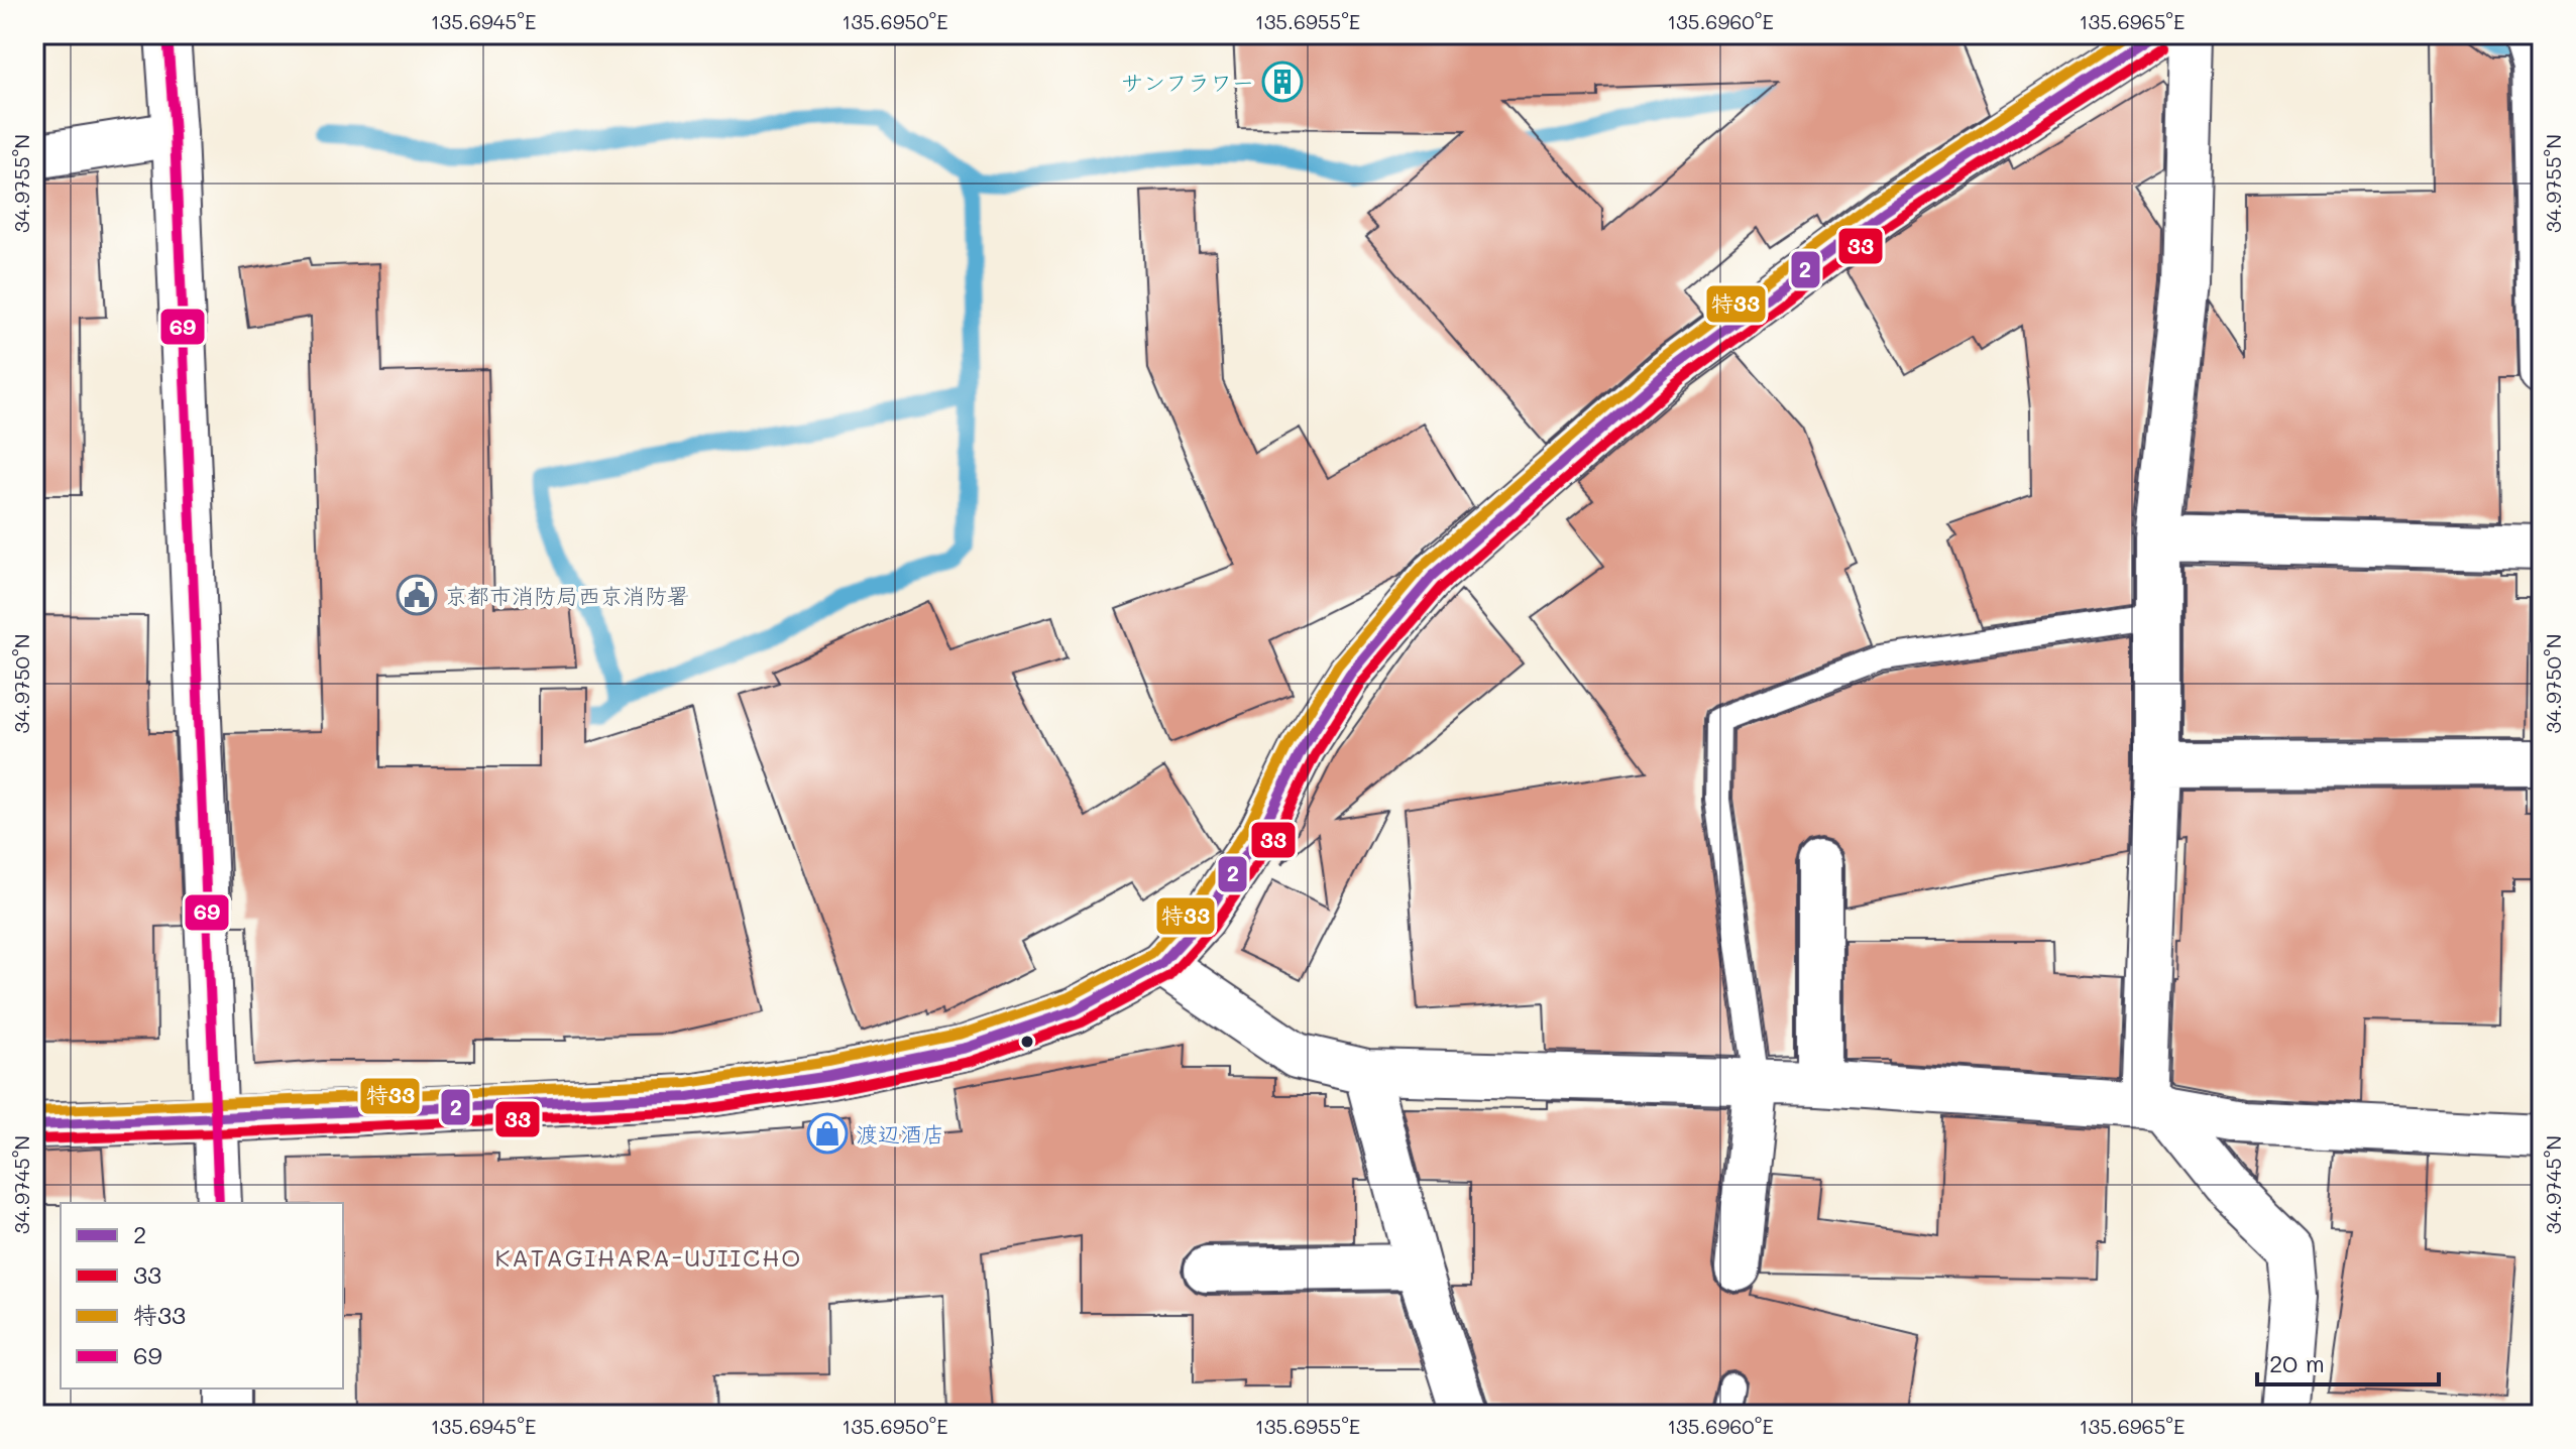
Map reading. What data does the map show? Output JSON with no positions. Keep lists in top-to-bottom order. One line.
{"districts":["KATAGIHARA-UJIICHO"],"places":{"building":["サンフラワー"],"public building":["京都市消防局西京消防署"],"shop":["渡辺酒店"]},"lines":["transit line 2","transit line 特33","transit line 69","transit line 33"],"legend":["2","33","特33","69"],"scale_bar":"20 m","coordinates":["135.6945°E","135.6950°E","135.6955°E","135.6960°E","135.6965°E","34.9755°N","34.9750°N","34.9745°N"]}
